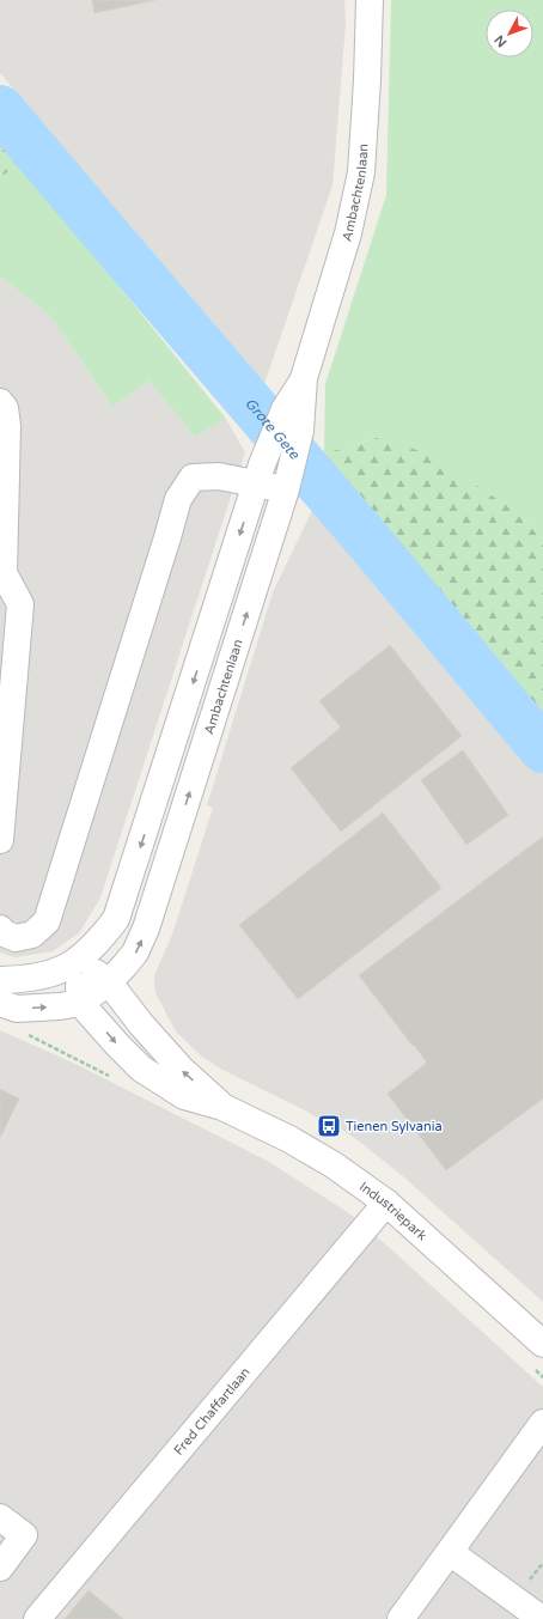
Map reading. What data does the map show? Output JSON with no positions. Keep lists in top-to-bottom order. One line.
{"streets":{"street":["Ambachtenlaan","Industriepark","Fred Chaffartlaan"]},"crossings":[["Ambachtenlaan","Industriepark"],["Industriepark","Fred Chaffartlaan"]],"water":["Grote Gete"],"places":{"bus stop":["Tienen Sylvania"]},"north":"bottom left"}
